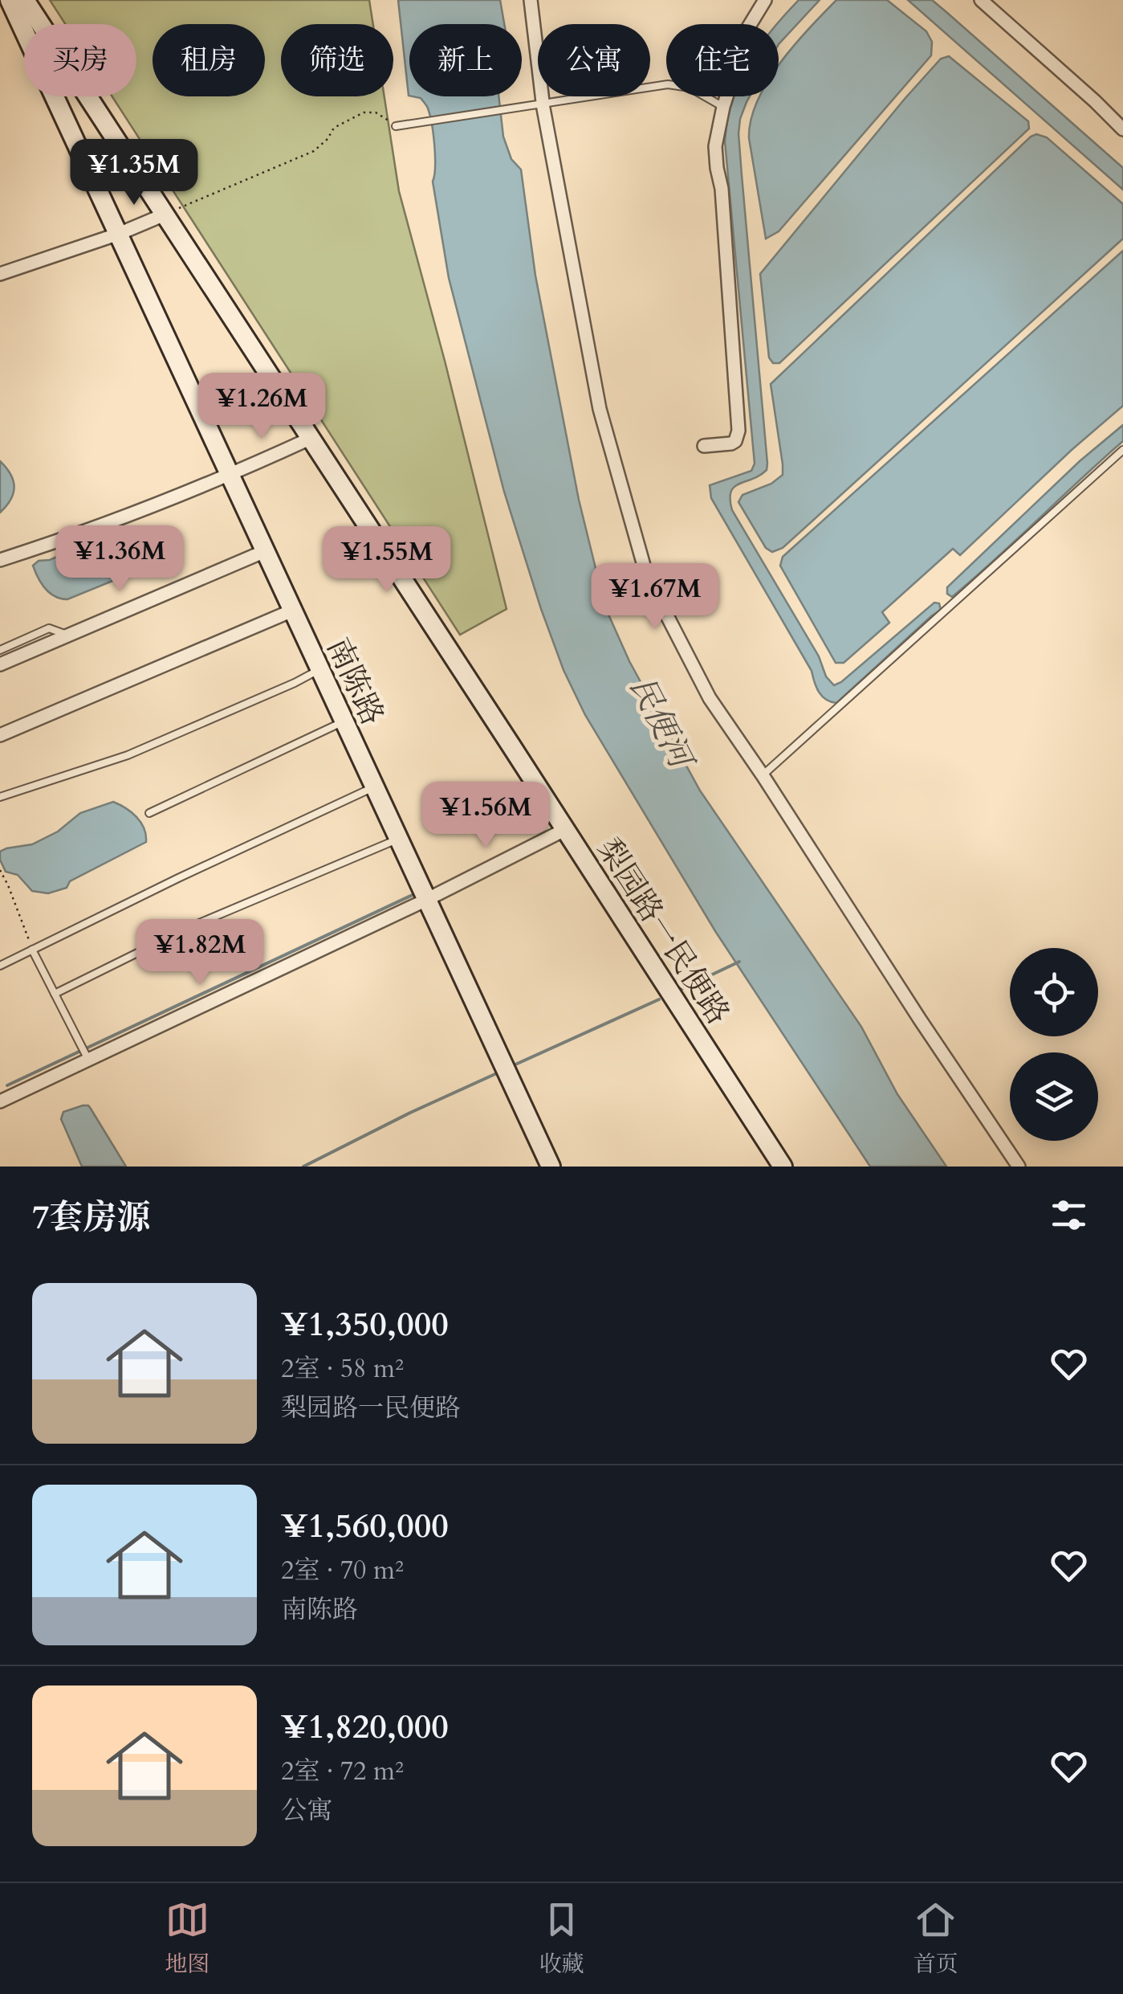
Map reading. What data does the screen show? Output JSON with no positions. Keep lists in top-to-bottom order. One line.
{"streets":{"main road":["南陈路","梨园路一民便路"]},"water":["民便河"],"page":{"chip":["买房","租房","筛选","新上","公寓","住宅"],"price":["¥1.35M","¥1.26M","¥1.36M","¥1.55M","¥1.67M","¥1.56M","¥1.82M"],"heading":"7套房源","list":[{"name":"¥1,350,000","note":"2室 · 58 m² · 梨园路一民便路"},{"name":"¥1,560,000","note":"2室 · 70 m² · 南陈路"},{"name":"¥1,820,000","note":"2室 · 72 m² · 公寓"}],"tabs":["地图","收藏","首页"]}}
